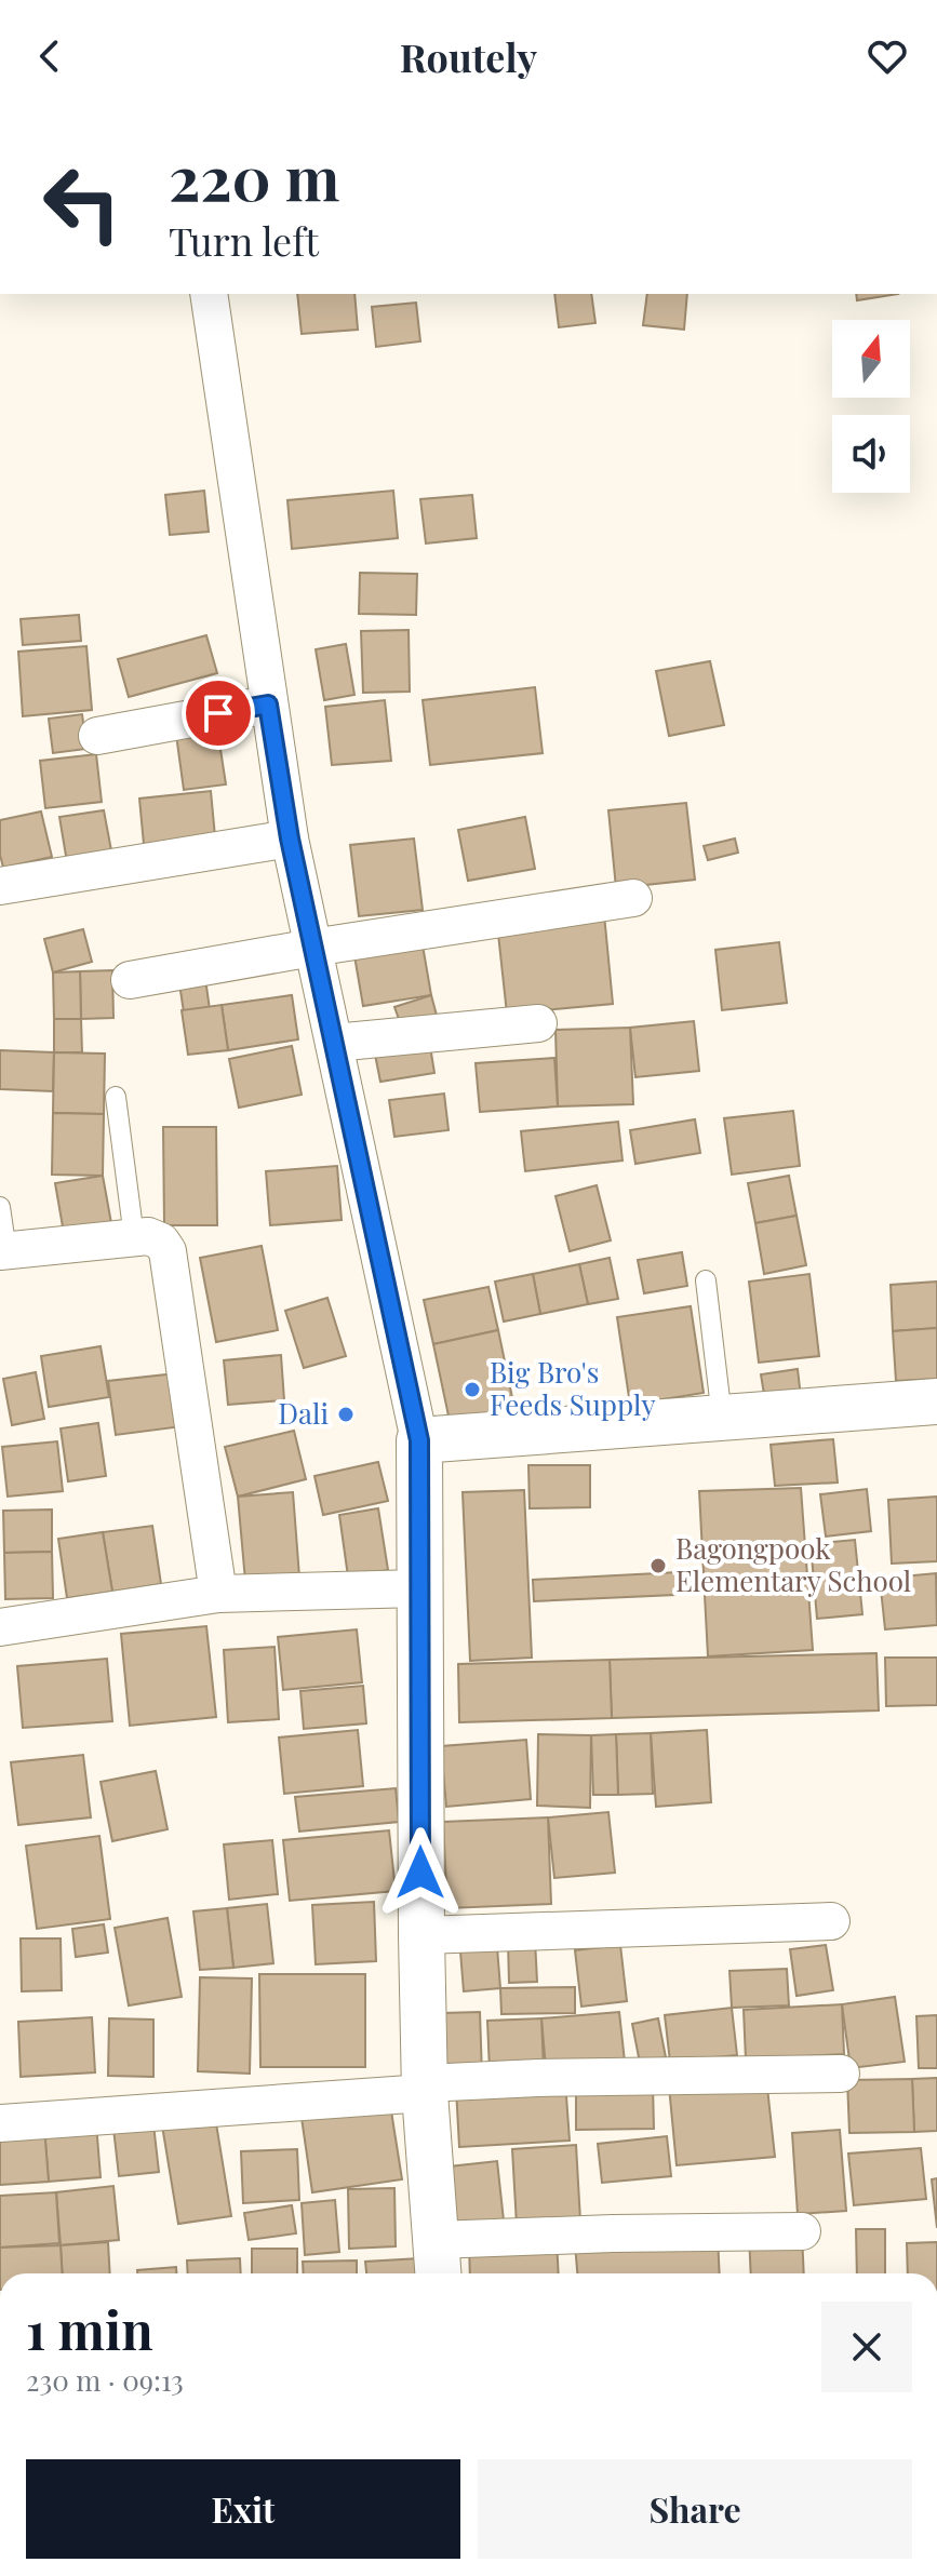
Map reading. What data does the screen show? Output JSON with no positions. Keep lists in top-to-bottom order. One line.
{"places":["Big Bro's Feeds Supply","Dali","Bagongpook Elementary School"],"north":"top","page":{"header":"Routely","turn":["220 m","Turn left"],"heading":["1 min","230 m · 09:13"],"buttons":["Exit","Share"]}}
